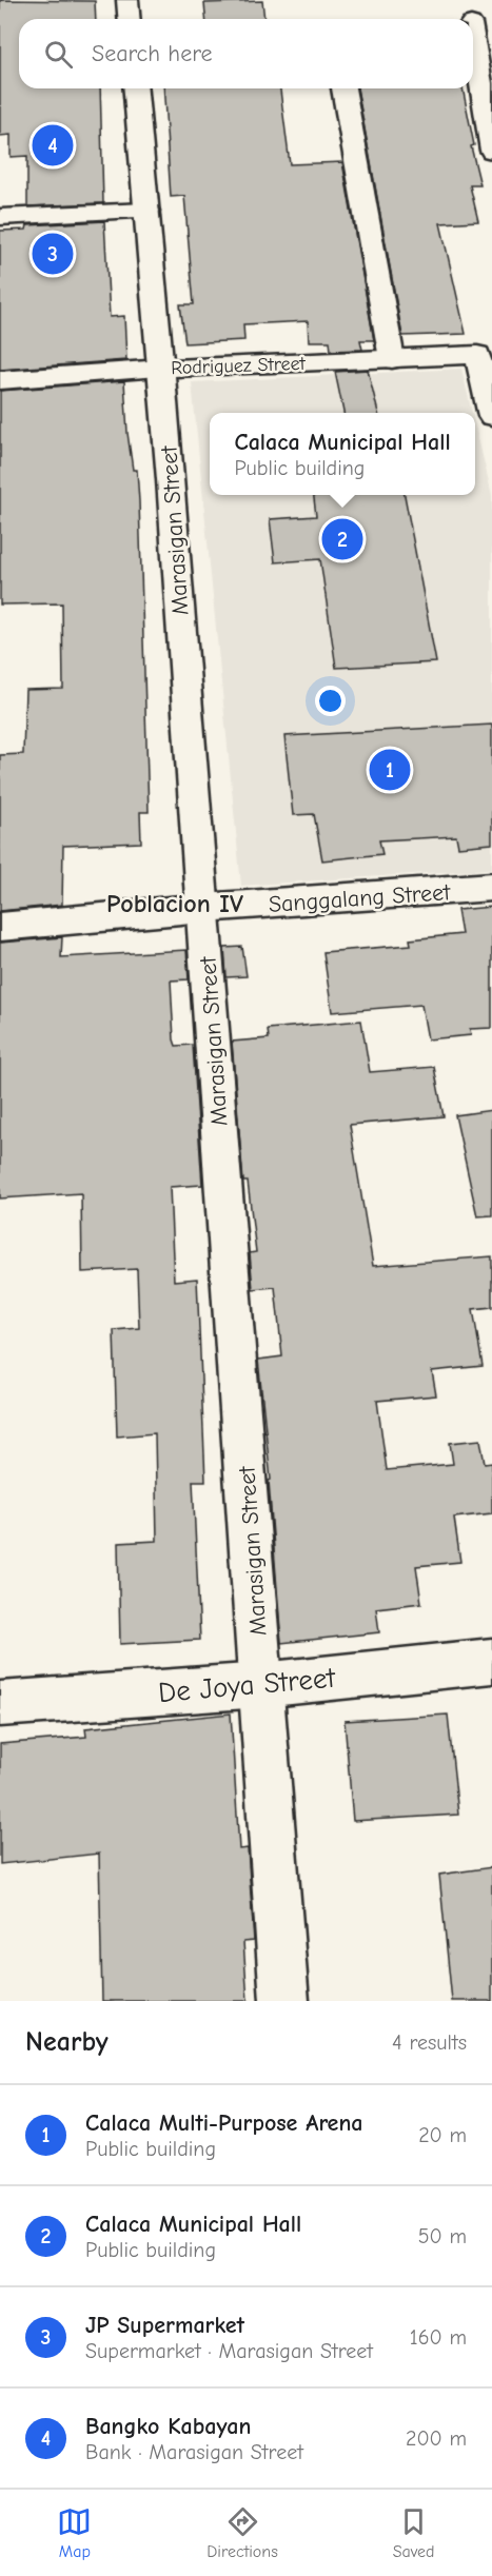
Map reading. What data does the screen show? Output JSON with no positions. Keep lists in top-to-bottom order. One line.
{"streets":{"main road":["Rodriguez Street","Marasigan Street","Sanggalang Street","De Joya Street"]},"crossings":[["Rodriguez Street","Marasigan Street"],["Marasigan Street","Sanggalang Street"],["Marasigan Street","De Joya Street"]],"districts":["Poblacion IV"],"page":{"search":"Search here","pins":["4","3","2","1"],"popup":["Calaca Municipal Hall","Public building"],"heading":["Nearby","4 results"],"list":[{"mark":"1","name":"Calaca Multi-Purpose Arena","note":"Public building","value":"20 m"},{"mark":"2","name":"Calaca Municipal Hall","note":"Public building","value":"50 m"},{"mark":"3","name":"JP Supermarket","note":"Supermarket · Marasigan Street","value":"160 m"},{"mark":"4","name":"Bangko Kabayan","note":"Bank · Marasigan Street","value":"200 m"}],"nav":["Map","Directions","Saved"]}}
